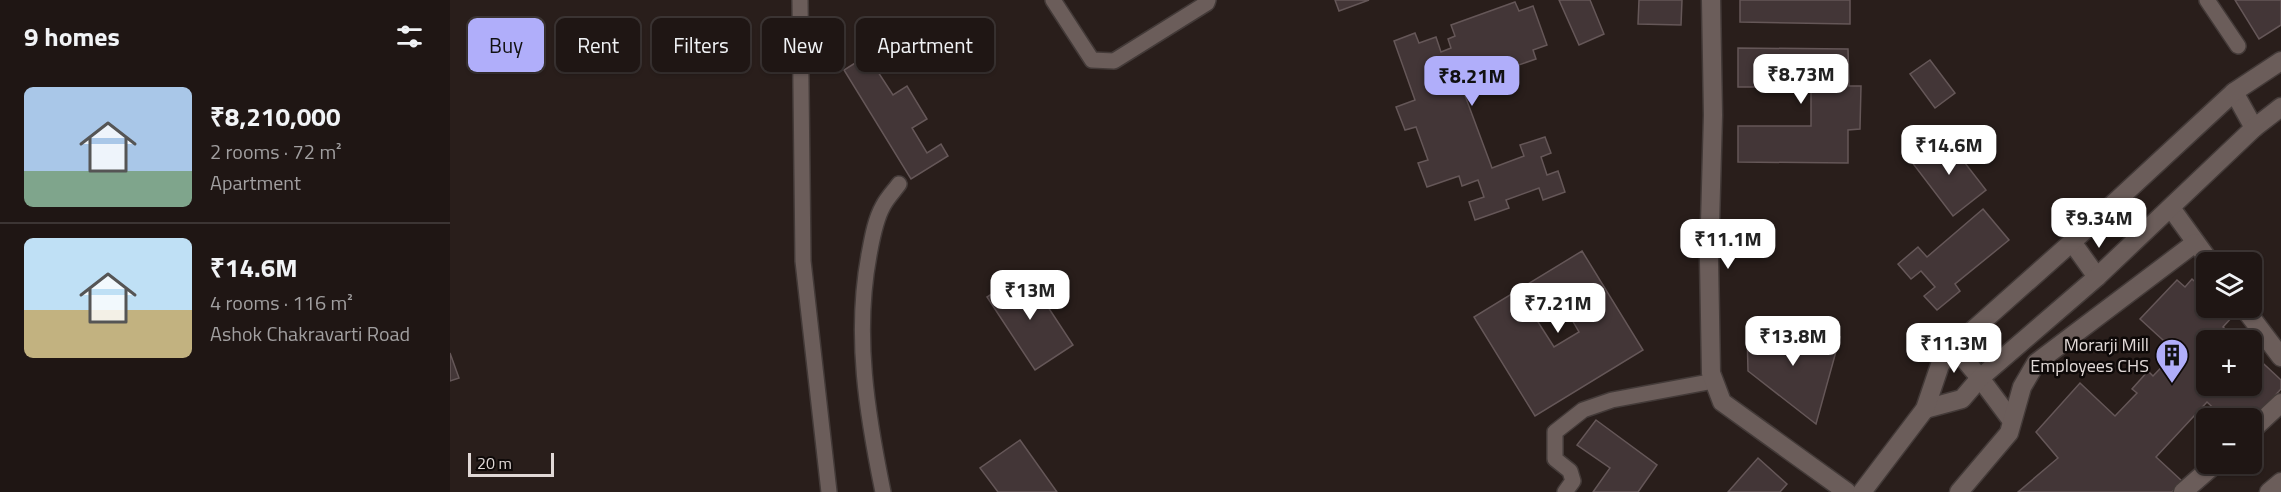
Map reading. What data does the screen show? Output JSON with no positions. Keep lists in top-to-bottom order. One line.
{"places":{"building":["Morarji Mill Employees CHS"]},"scale_bar":"20 m","page":{"heading":"9 homes","chip":["Buy","Rent","Filters","New","Apartment"],"price":["₹8.73M","₹8.21M","₹14.6M","₹9.34M","₹11.1M","₹13M","₹7.21M","₹13.8M","₹11.3M"],"list":[{"name":"₹8,210,000","note":"2 rooms · 72 m² · Apartment"},{"name":"₹14.6M","note":"4 rooms · 116 m² · Ashok Chakravarti Road"}],"map_buttons":["+","−"],"scale":"20 m"}}
